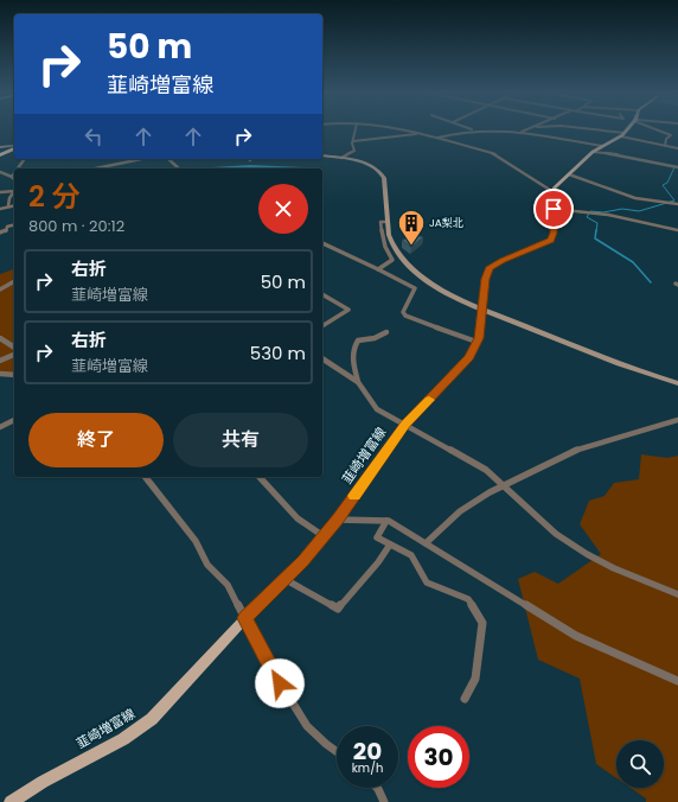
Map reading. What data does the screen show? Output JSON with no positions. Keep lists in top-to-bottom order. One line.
{"streets":{"main road":["韮崎増富線"]},"places":{"building":["JA梨北"]},"page":{"turn":["50 m","韮崎増富線"],"heading":["2 分","800 m · 20:12"],"list":[{"name":"右折","note":"韮崎増富線","value":"50 m"},{"name":"右折","note":"韮崎増富線","value":"530 m"}],"buttons":["終了","共有"],"speed":"20 km/h","limit":"30"}}
